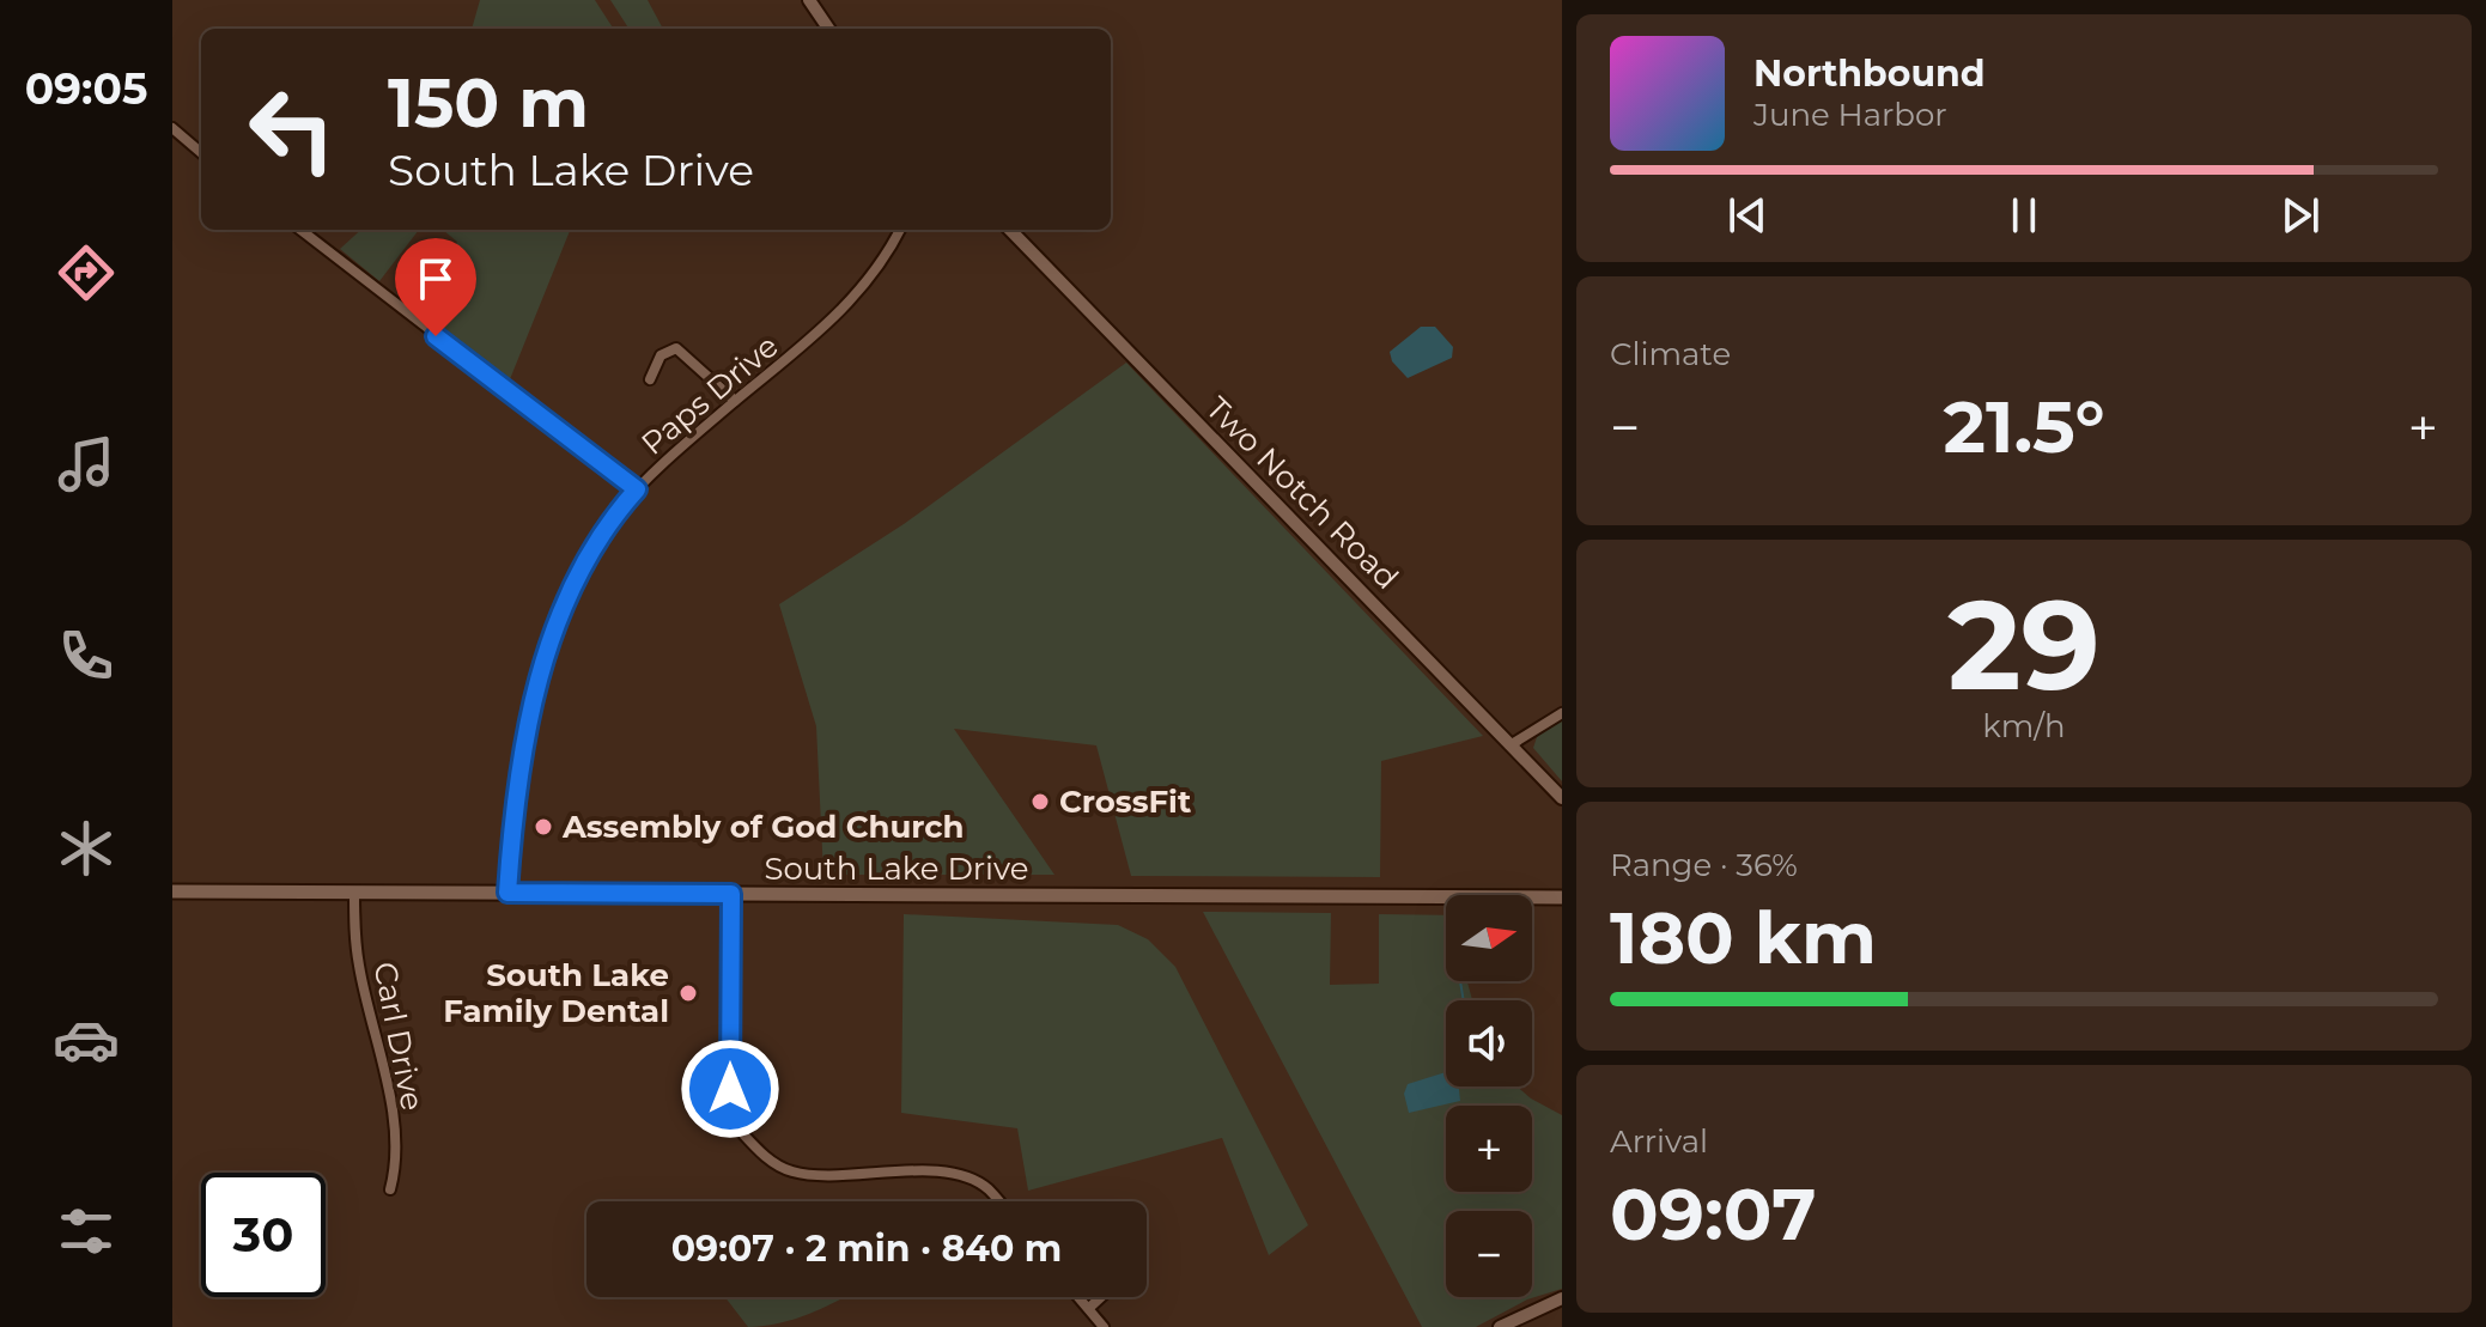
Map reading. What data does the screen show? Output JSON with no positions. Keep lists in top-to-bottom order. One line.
{"streets":{"main road":["South Lake Drive"],"street":["Paps Drive","Two Notch Road","Carl Drive"]},"crossings":[["Paps Drive","South Lake Drive"],["South Lake Drive","Carl Drive"]],"places":["CrossFit","Assembly of God Church","South Lake Family Dental"],"north":"right","page":{"tabs":"09:05","turn":["150 m","South Lake Drive"],"song":["Northbound","June Harbor"],"tile":["Climate",["29","km/h"],["Range · 36%","180 km"],["Arrival","09:07"]],"heat":["−","21.5°","+"],"map_buttons":["+","−"],"limit":"30","trip":"09:07 · 2 min · 840 m"}}
